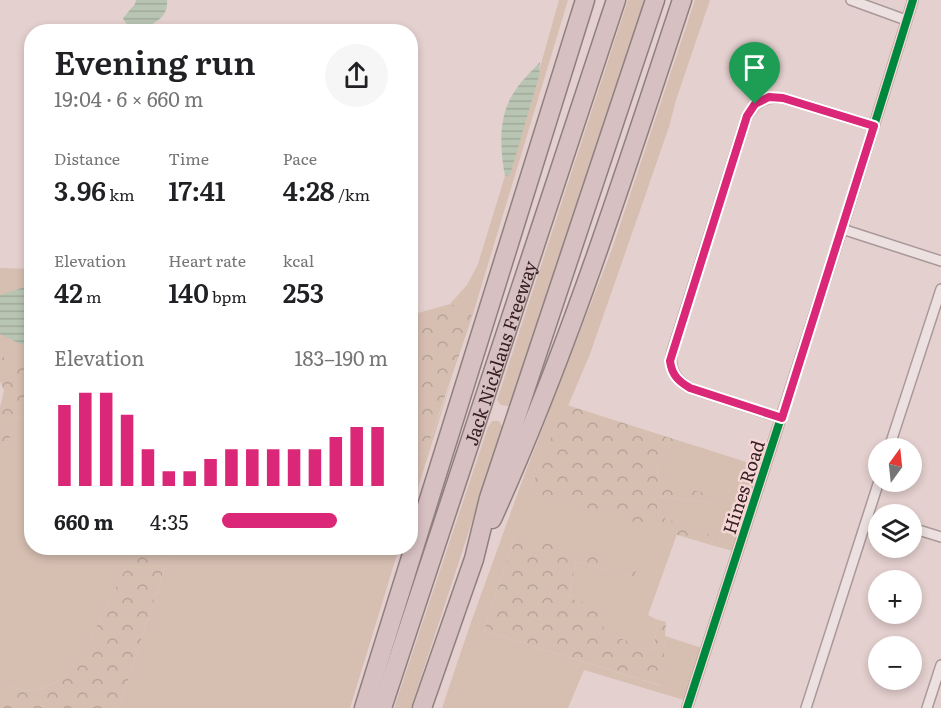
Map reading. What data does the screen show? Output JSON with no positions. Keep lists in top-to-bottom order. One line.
{"streets":{"highway":["Jack Nicklaus Freeway"],"street":["Hines Road"]},"north":"top","page":{"heading":["Evening run","19:04 · 6 × 660 m"],"stats":[["Distance","3.96 km"],["Time","17:41"],["Pace","4:28 /km"],["Elevation","42 m"],["Heart rate","140 bpm"],["kcal","253"]],"chart":["Elevation","183–190 m"],"map_buttons":["+","−"],"list":[{"name":"660 m","note":"4:35"}]}}
